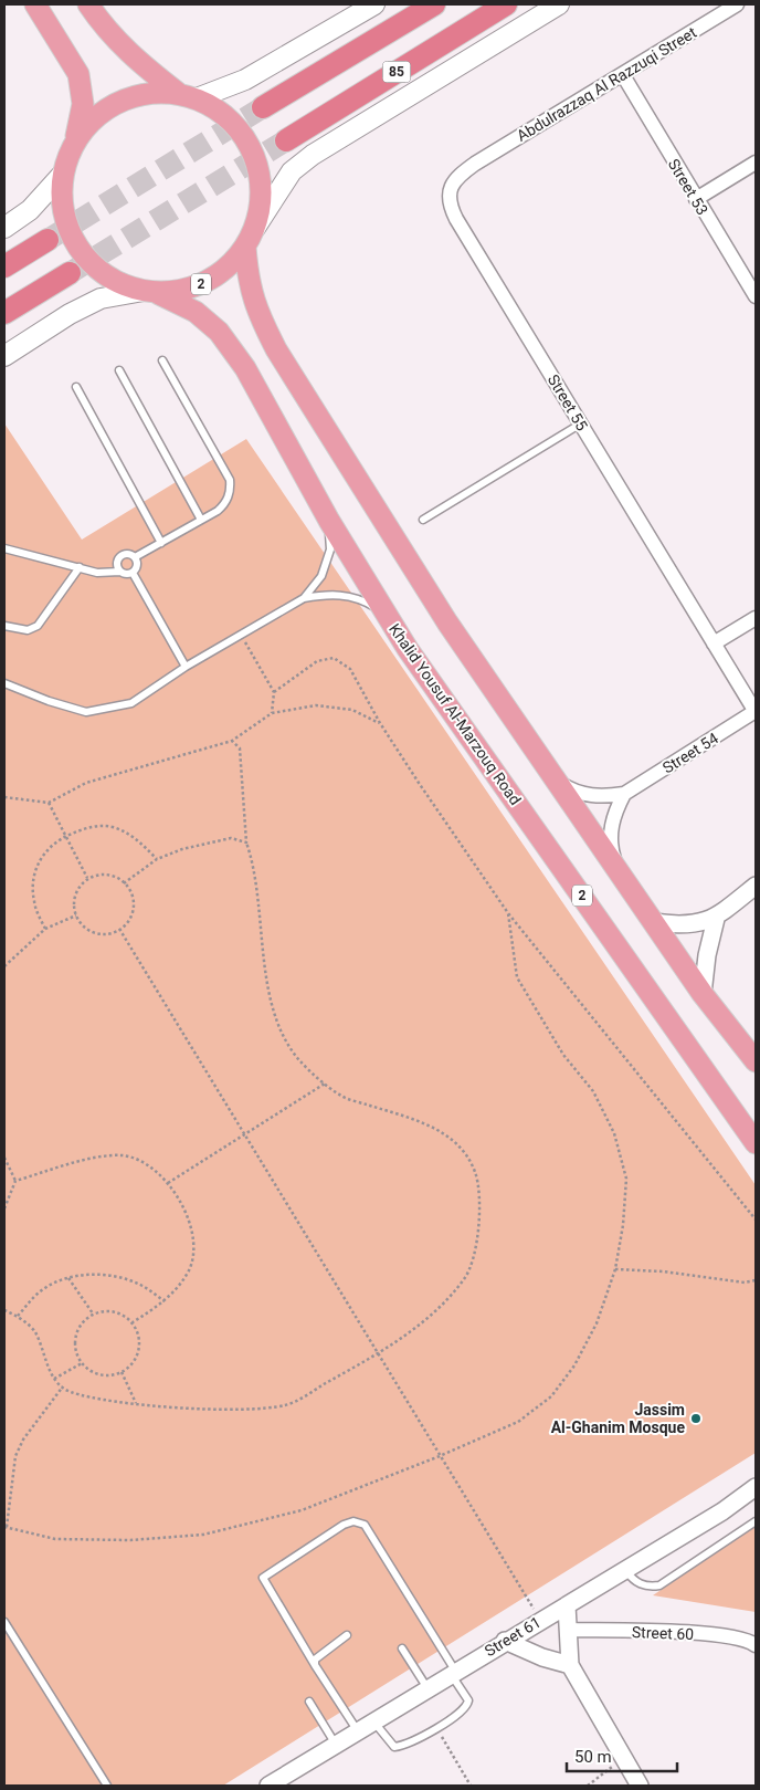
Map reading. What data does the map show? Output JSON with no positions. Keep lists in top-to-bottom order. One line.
{"streets":{"highway":["85"],"main road":["2","Khalid Yousuf Al-Marzouq Road"],"street":["Abdulrazzaq Al Razzuqi Street","Street 53","Street 55","Street 54","Street 60","Street 61"]},"crossings":[["Abdulrazzaq Al Razzuqi Street","Street 53"],["Abdulrazzaq Al Razzuqi Street","Street 55"],["2","Khalid Yousuf Al-Marzouq Road"],["Street 55","Street 54"]],"places":["Jassim Al-Ghanim Mosque"],"scale_bar":"50 m"}
